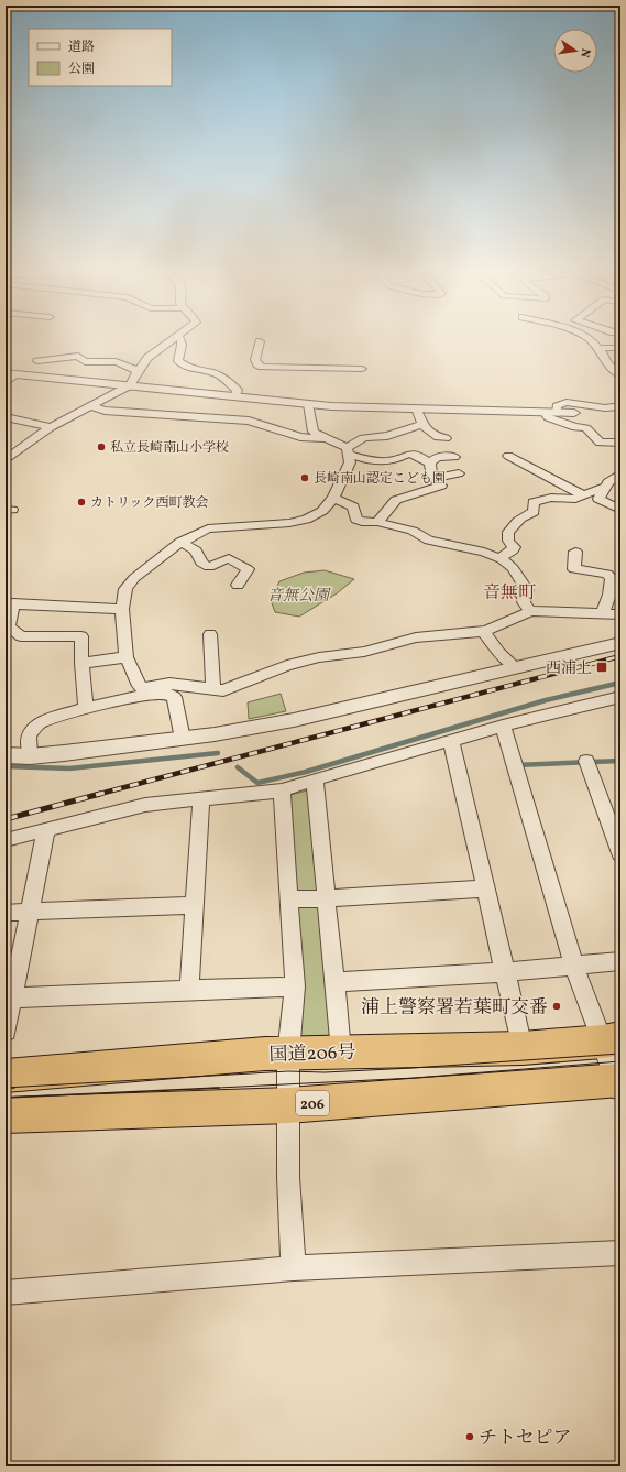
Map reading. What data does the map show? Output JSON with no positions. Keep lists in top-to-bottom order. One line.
{"streets":{"highway":["国道206号","206"]},"districts":["音無町"],"parks":["音無公園"],"places":{"other":["私立長崎南山小学校","長崎南山認定こども園","カトリック西町教会","浦上警察署若葉町交番","チトセピア"],"transit":["西浦上"]},"legend":["道路","公園"],"north":"right"}
